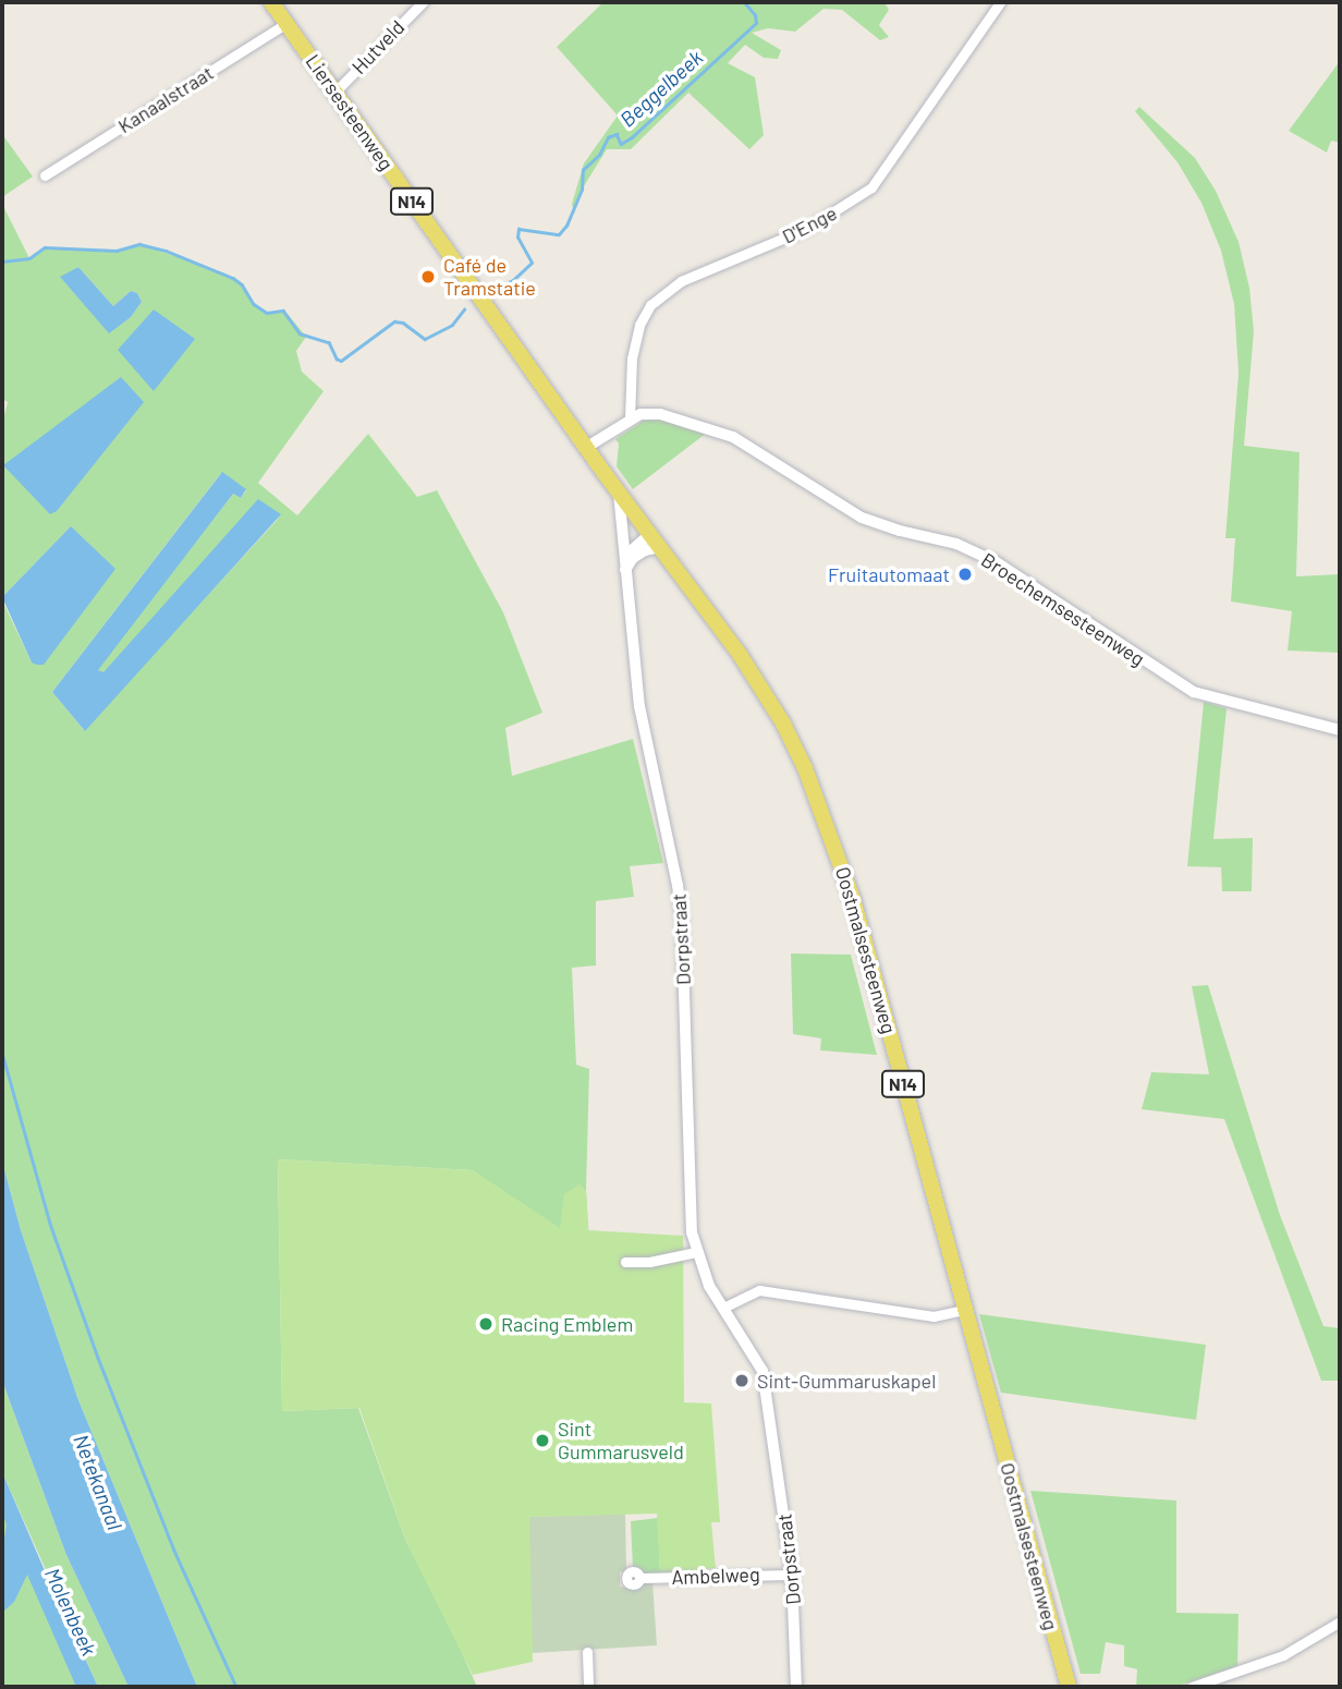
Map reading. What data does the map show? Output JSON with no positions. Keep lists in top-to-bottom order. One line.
{"streets":{"main road":["Liersesteenweg","N14","Oostmalsesteenweg"],"street":["Hutveld","Kanaalstraat","D'Enge","Broechemsesteenweg","Dorpstraat","Ambelweg"]},"crossings":[["Hutveld","Liersesteenweg"],["Kanaalstraat","Liersesteenweg"],["Liersesteenweg","Broechemsesteenweg"],["Liersesteenweg","Oostmalsesteenweg"],["D'Enge","Broechemsesteenweg"],["Broechemsesteenweg","Oostmalsesteenweg"],["Dorpstraat","Oostmalsesteenweg"],["Dorpstraat","Ambelweg"]],"water":["Beggelbeek","Netekanaal","Molenbeek"],"places":["Café de Tramstatie","Fruitautomaat","Racing Emblem","Sint-Gummaruskapel","Sint Gummarusveld"]}
